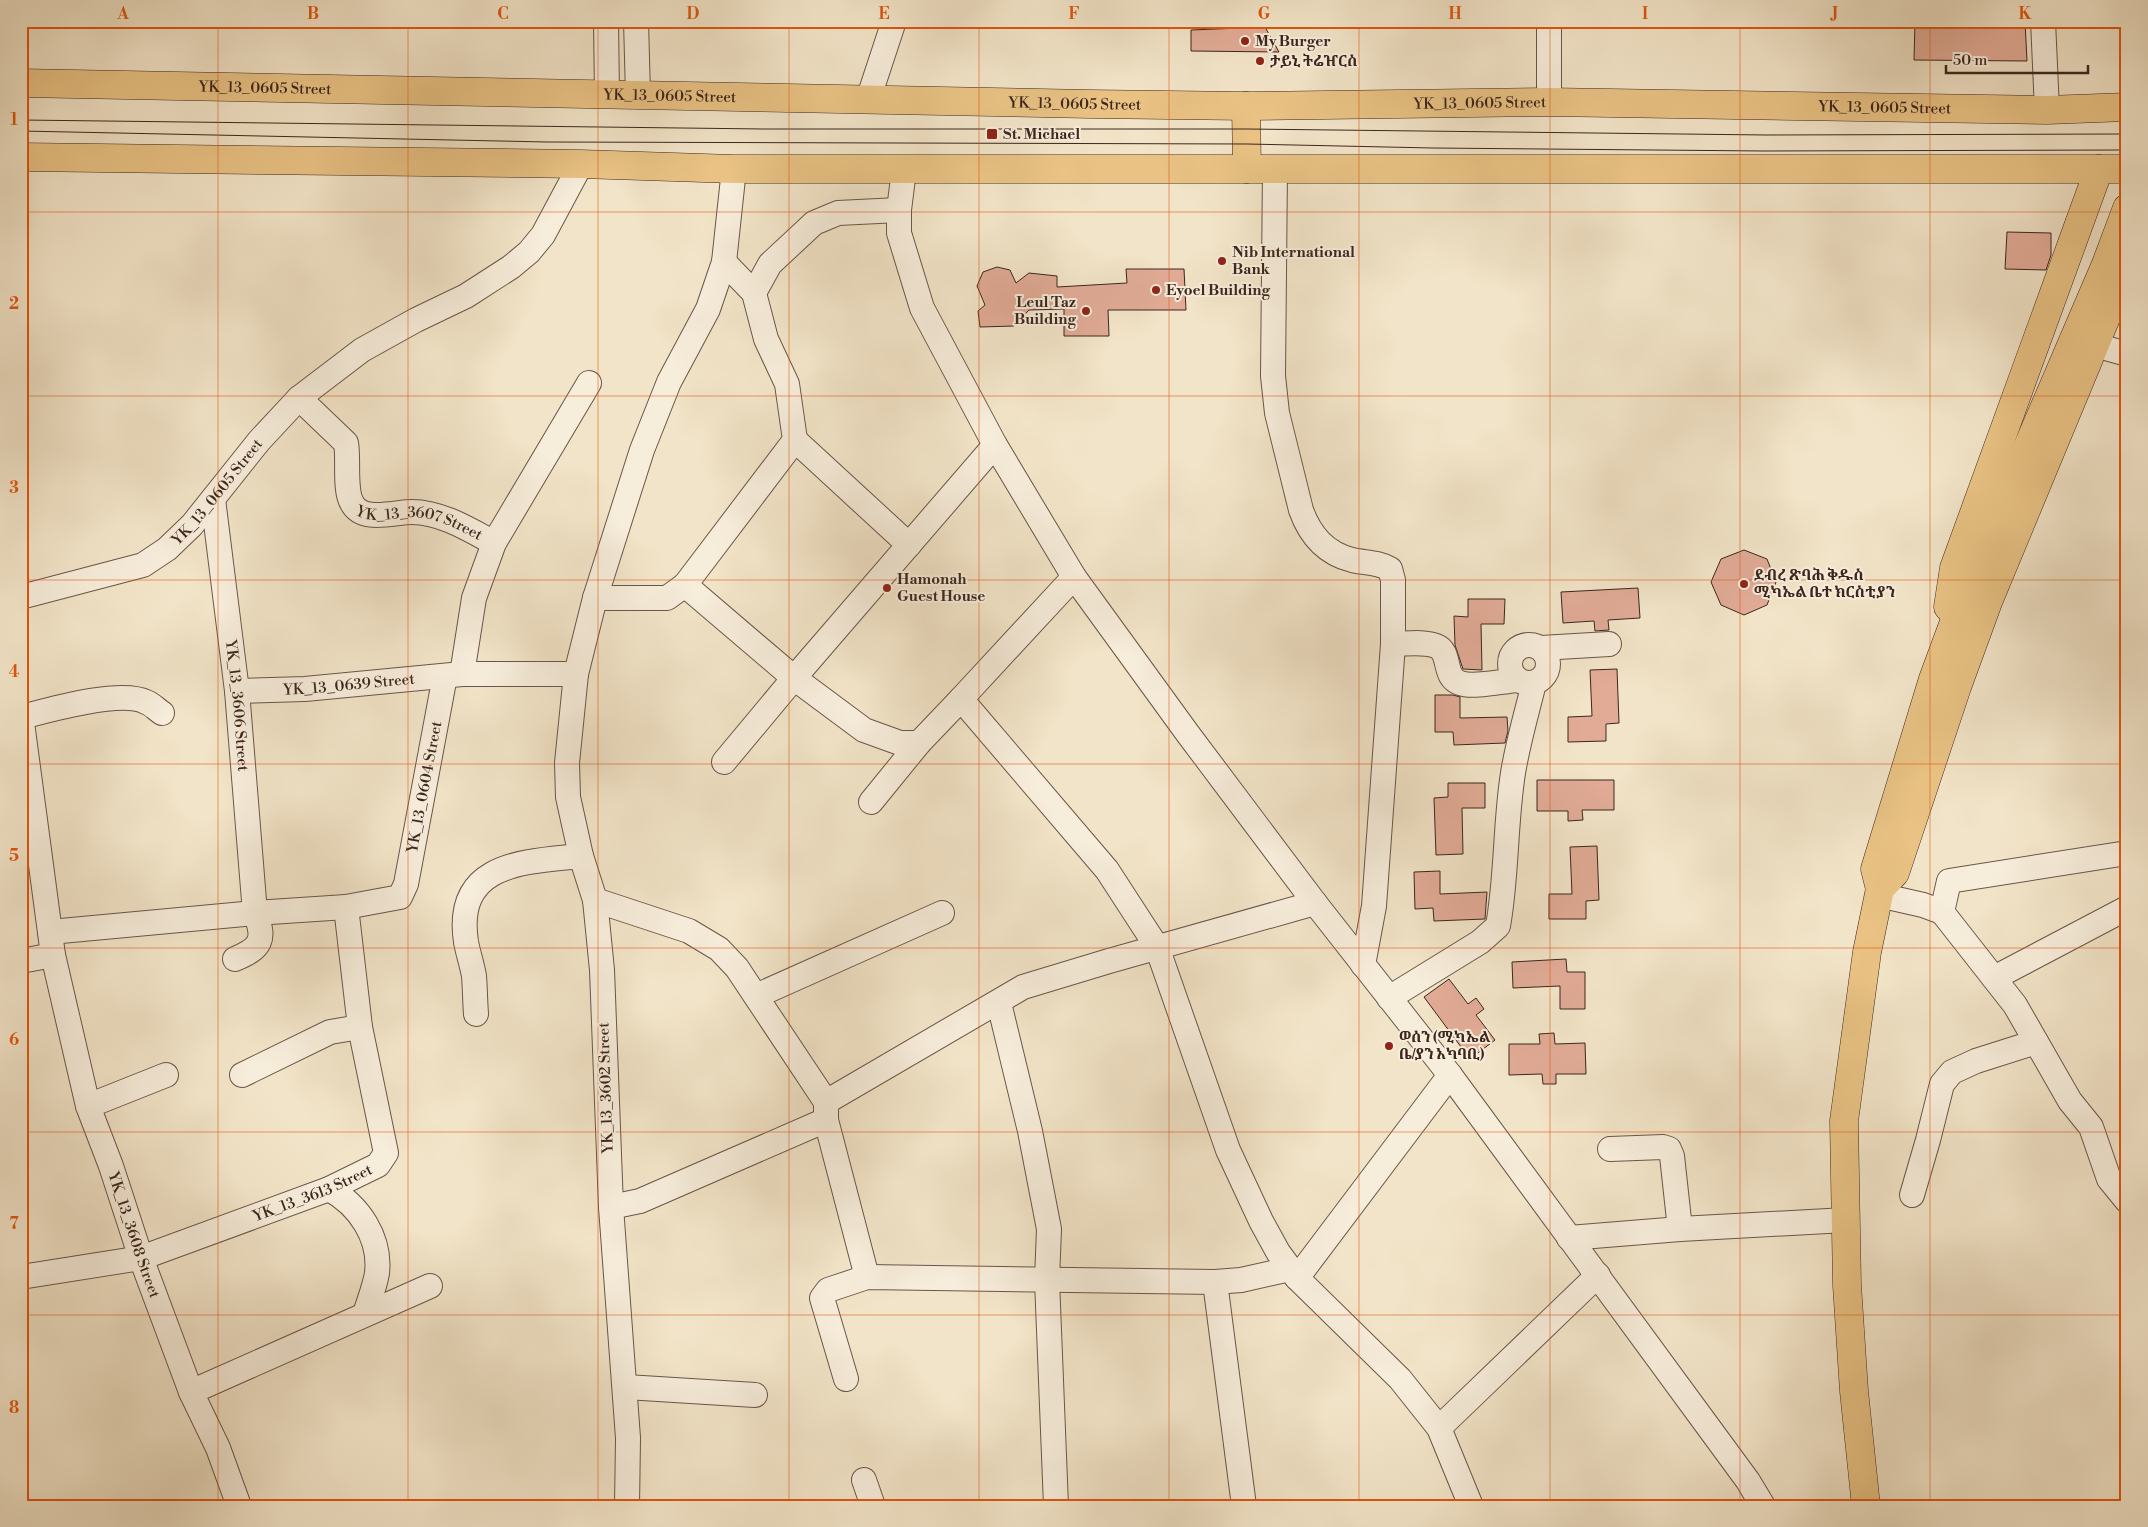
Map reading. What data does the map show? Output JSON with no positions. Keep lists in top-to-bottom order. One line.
{"streets":{"main road":["YK_13_0605 Street"],"street":["YK_13_3607 Street","YK_13_0639 Street","YK_13_3606 Street","YK_13_0604 Street","YK_13_3602 Street","YK_13_3613 Street","YK_13_3608 Street"]},"crossings":[["YK_13_0605 Street","YK_13_3607 Street"],["YK_13_0605 Street","YK_13_3606 Street"],["YK_13_3607 Street","YK_13_0604 Street"],["YK_13_0639 Street","YK_13_3606 Street"],["YK_13_0639 Street","YK_13_0604 Street"],["YK_13_0639 Street","YK_13_3602 Street"],["YK_13_0604 Street","YK_13_3613 Street"],["YK_13_3613 Street","YK_13_3608 Street"]],"places":{"other":["My Burger","ታይኒ ትሬዠርስ","Nib International Bank","Eyoel Building","Leul Taz Building","ደብረ ጽባሕ ቅዱስ ሚካኤል ቤተ ክርስቲያን","Hamonah Guest House","ወሰን (ሚካኤል ቤ/ያን አካባቢ)"],"transit":["St. Michael"]},"scale_bar":"50 m","grid":{"columns":["A","B","C","D","E","F","G","H","I","J","K"],"rows":["1","2","3","4","5","6","7","8"]}}
